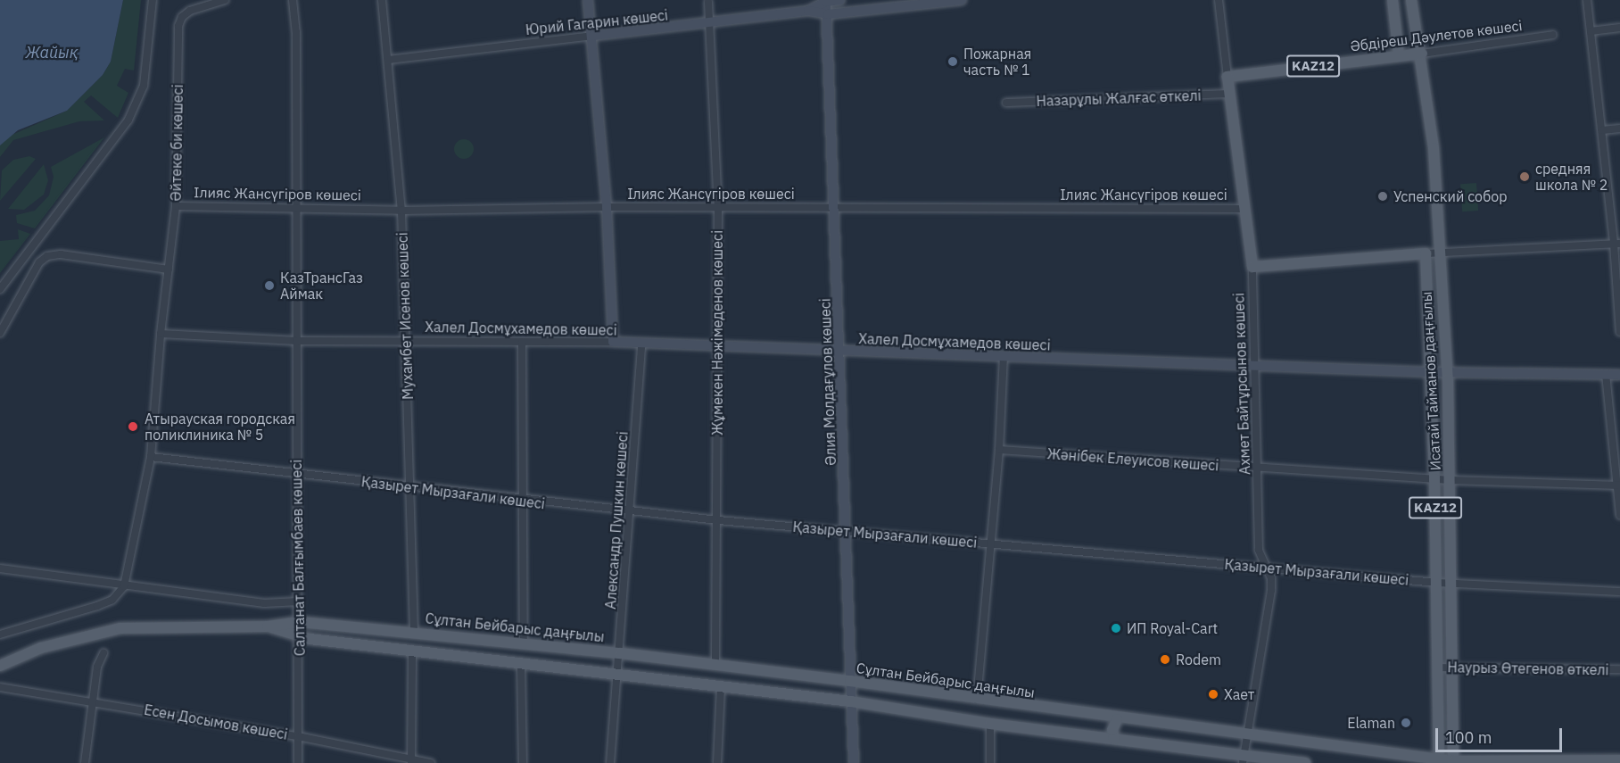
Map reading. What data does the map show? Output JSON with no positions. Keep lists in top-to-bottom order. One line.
{"streets":{"main road":["Әбдіреш Дәулетов көшесі","KAZ12","Исатай Тайманов даңғылы","Ахмет Байтұрсынов көшесі","Сұлтан Бейбарыс даңғылы"],"street":["Юрий Гагарин көшесі","Назарұлы Жалғас өткелі","Әйтеке би көшесі","Ілияс Жансүгіров көшесі","Мухамбет Исенов көшесі","Халел Досмұхамедов көшесі","Жұмекен Нәжімеденов көшесі","Әлия Молдағұлов көшесі","Жәнібек Елеуисов көшесі","Қазырет Мырзағали көшесі","Александр Пушкин көшесі","Салтанат Балғымбаев көшесі","Наурыз Өтегенов өткелі","Есен Досымов көшесі"]},"crossings":[["Юрий Гагарин көшесі","Мухамбет Исенов көшесі"],["Юрий Гагарин көшесі","Жұмекен Нәжімеденов көшесі"],["Юрий Гагарин көшесі","Әлия Молдағұлов көшесі"],["Әбдіреш Дәулетов көшесі","Исатай Тайманов даңғылы"],["Әбдіреш Дәулетов көшесі","Ахмет Байтұрсынов көшесі"],["Назарұлы Жалғас өткелі","Ахмет Байтұрсынов көшесі"],["Әйтеке би көшесі","Ілияс Жансүгіров көшесі"],["Әйтеке би көшесі","Халел Досмұхамедов көшесі"],["Әйтеке би көшесі","Қазырет Мырзағали көшесі"],["Ілияс Жансүгіров көшесі","Мухамбет Исенов көшесі"],["Ілияс Жансүгіров көшесі","Жұмекен Нәжімеденов көшесі"],["Ілияс Жансүгіров көшесі","Әлия Молдағұлов көшесі"],["Ілияс Жансүгіров көшесі","Ахмет Байтұрсынов көшесі"],["Ілияс Жансүгіров көшесі","Салтанат Балғымбаев көшесі"],["Мухамбет Исенов көшесі","Халел Досмұхамедов көшесі"],["Мухамбет Исенов көшесі","Қазырет Мырзағали көшесі"],["Мухамбет Исенов көшесі","Сұлтан Бейбарыс даңғылы"],["Халел Досмұхамедов көшесі","Жұмекен Нәжімеденов көшесі"],["Халел Досмұхамедов көшесі","Исатай Тайманов даңғылы"],["Халел Досмұхамедов көшесі","Әлия Молдағұлов көшесі"],["Халел Досмұхамедов көшесі","Ахмет Байтұрсынов көшесі"],["Халел Досмұхамедов көшесі","Александр Пушкин көшесі"],["Халел Досмұхамедов көшесі","Салтанат Балғымбаев көшесі"],["Жұмекен Нәжімеденов көшесі","Қазырет Мырзағали көшесі"],["Жұмекен Нәжімеденов көшесі","Сұлтан Бейбарыс даңғылы"],["Исатай Тайманов даңғылы","Жәнібек Елеуисов көшесі"],["Исатай Тайманов даңғылы","Қазырет Мырзағали көшесі"],["Исатай Тайманов даңғылы","Сұлтан Бейбарыс даңғылы"],["Исатай Тайманов даңғылы","Наурыз Өтегенов өткелі"],["Әлия Молдағұлов көшесі","Қазырет Мырзағали көшесі"],["Әлия Молдағұлов көшесі","Сұлтан Бейбарыс даңғылы"],["Ахмет Байтұрсынов көшесі","Жәнібек Елеуисов көшесі"],["Ахмет Байтұрсынов көшесі","Қазырет Мырзағали көшесі"],["Ахмет Байтұрсынов көшесі","Сұлтан Бейбарыс даңғылы"],["Қазырет Мырзағали көшесі","Александр Пушкин көшесі"],["Қазырет Мырзағали көшесі","Салтанат Балғымбаев көшесі"],["Александр Пушкин көшесі","Сұлтан Бейбарыс даңғылы"],["Салтанат Балғымбаев көшесі","Сұлтан Бейбарыс даңғылы"],["Салтанат Балғымбаев көшесі","Есен Досымов көшесі"]],"water":["Жайық"],"places":["Пожарная часть № 1","cредняя школа № 2","Успенский собор","КазТрансГаз Аймак","Атырауская городская поликлиника № 5","ИП Royal-Cart","Rodem","Хает","Elaman"],"scale_bar":"100 m"}
